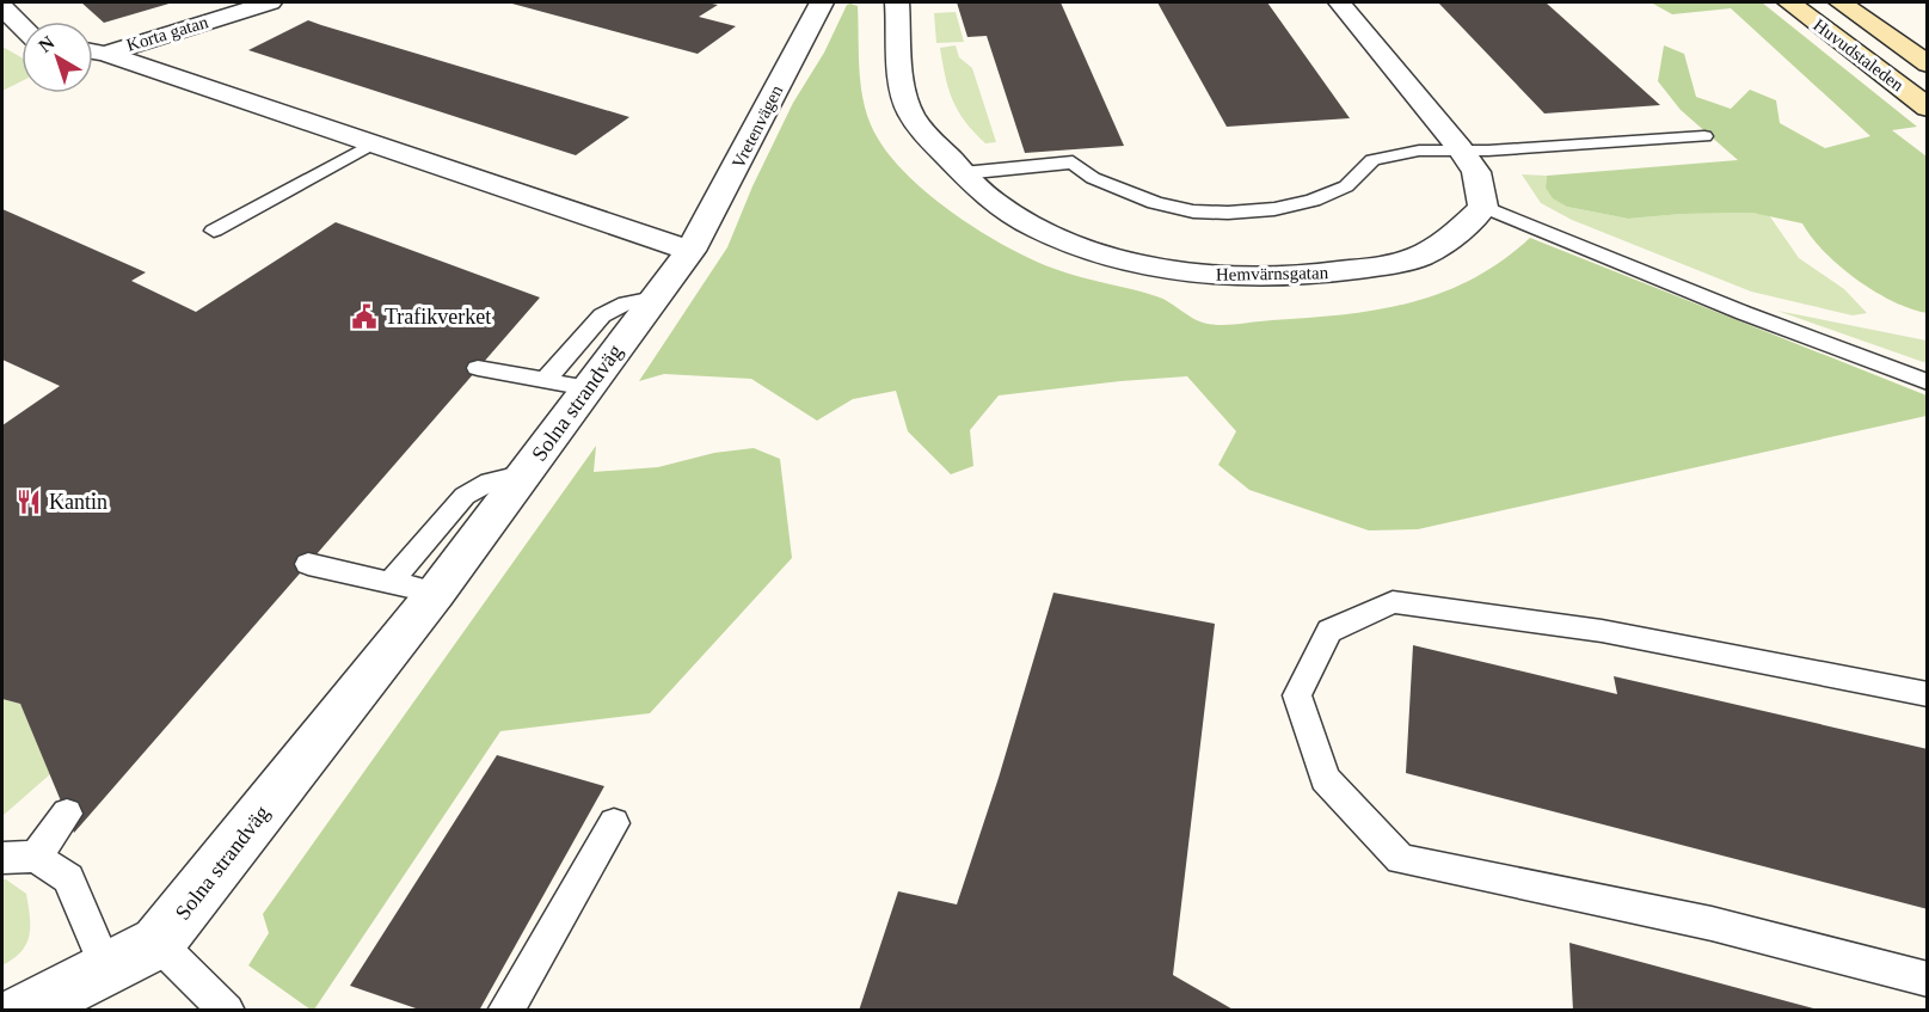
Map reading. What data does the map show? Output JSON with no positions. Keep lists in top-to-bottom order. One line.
{"streets":{"main road":["Huvudstaleden"],"street":["Korta gatan","Vretenvägen","Hemvärnsgatan","Solna strandväg"]},"crossings":[["Vretenvägen","Solna strandväg"]],"places":{"public building":["Trafikverket"],"restaurant":["Kantin"]},"north":"top left"}
